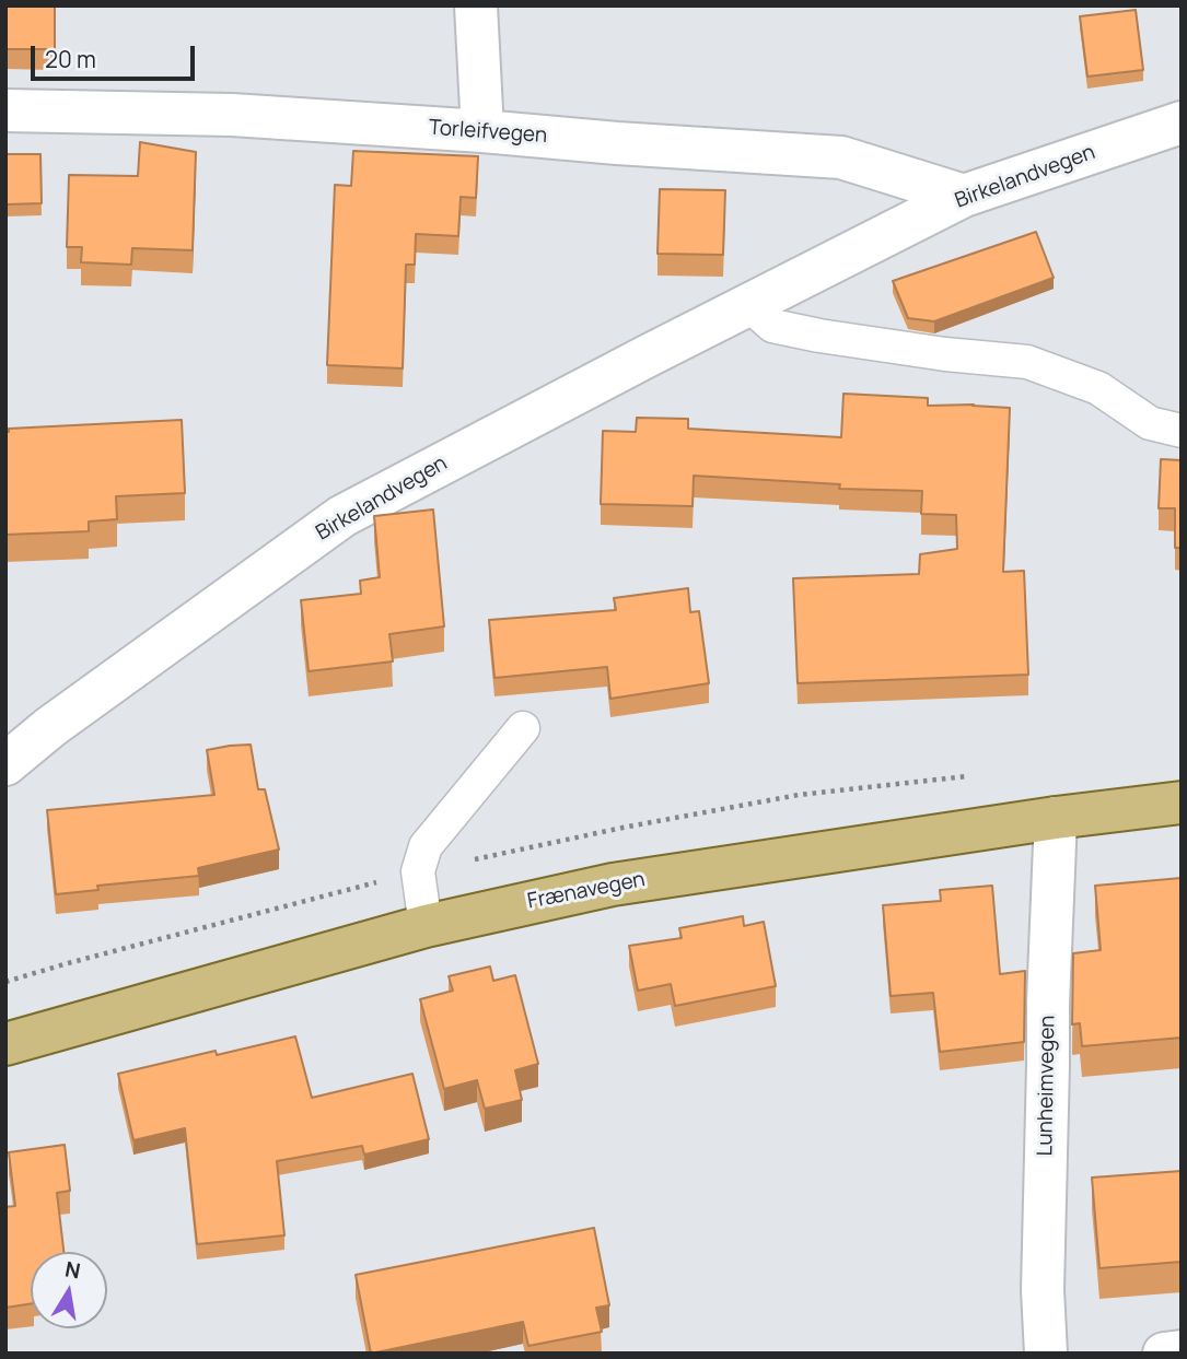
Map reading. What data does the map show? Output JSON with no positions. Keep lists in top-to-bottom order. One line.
{"streets":{"main road":["Frænavegen"],"street":["Torleifvegen","Birkelandvegen","Lunheimvegen"]},"crossings":[["Torleifvegen","Birkelandvegen"],["Frænavegen","Lunheimvegen"]],"scale_bar":"20 m","north":"top"}
